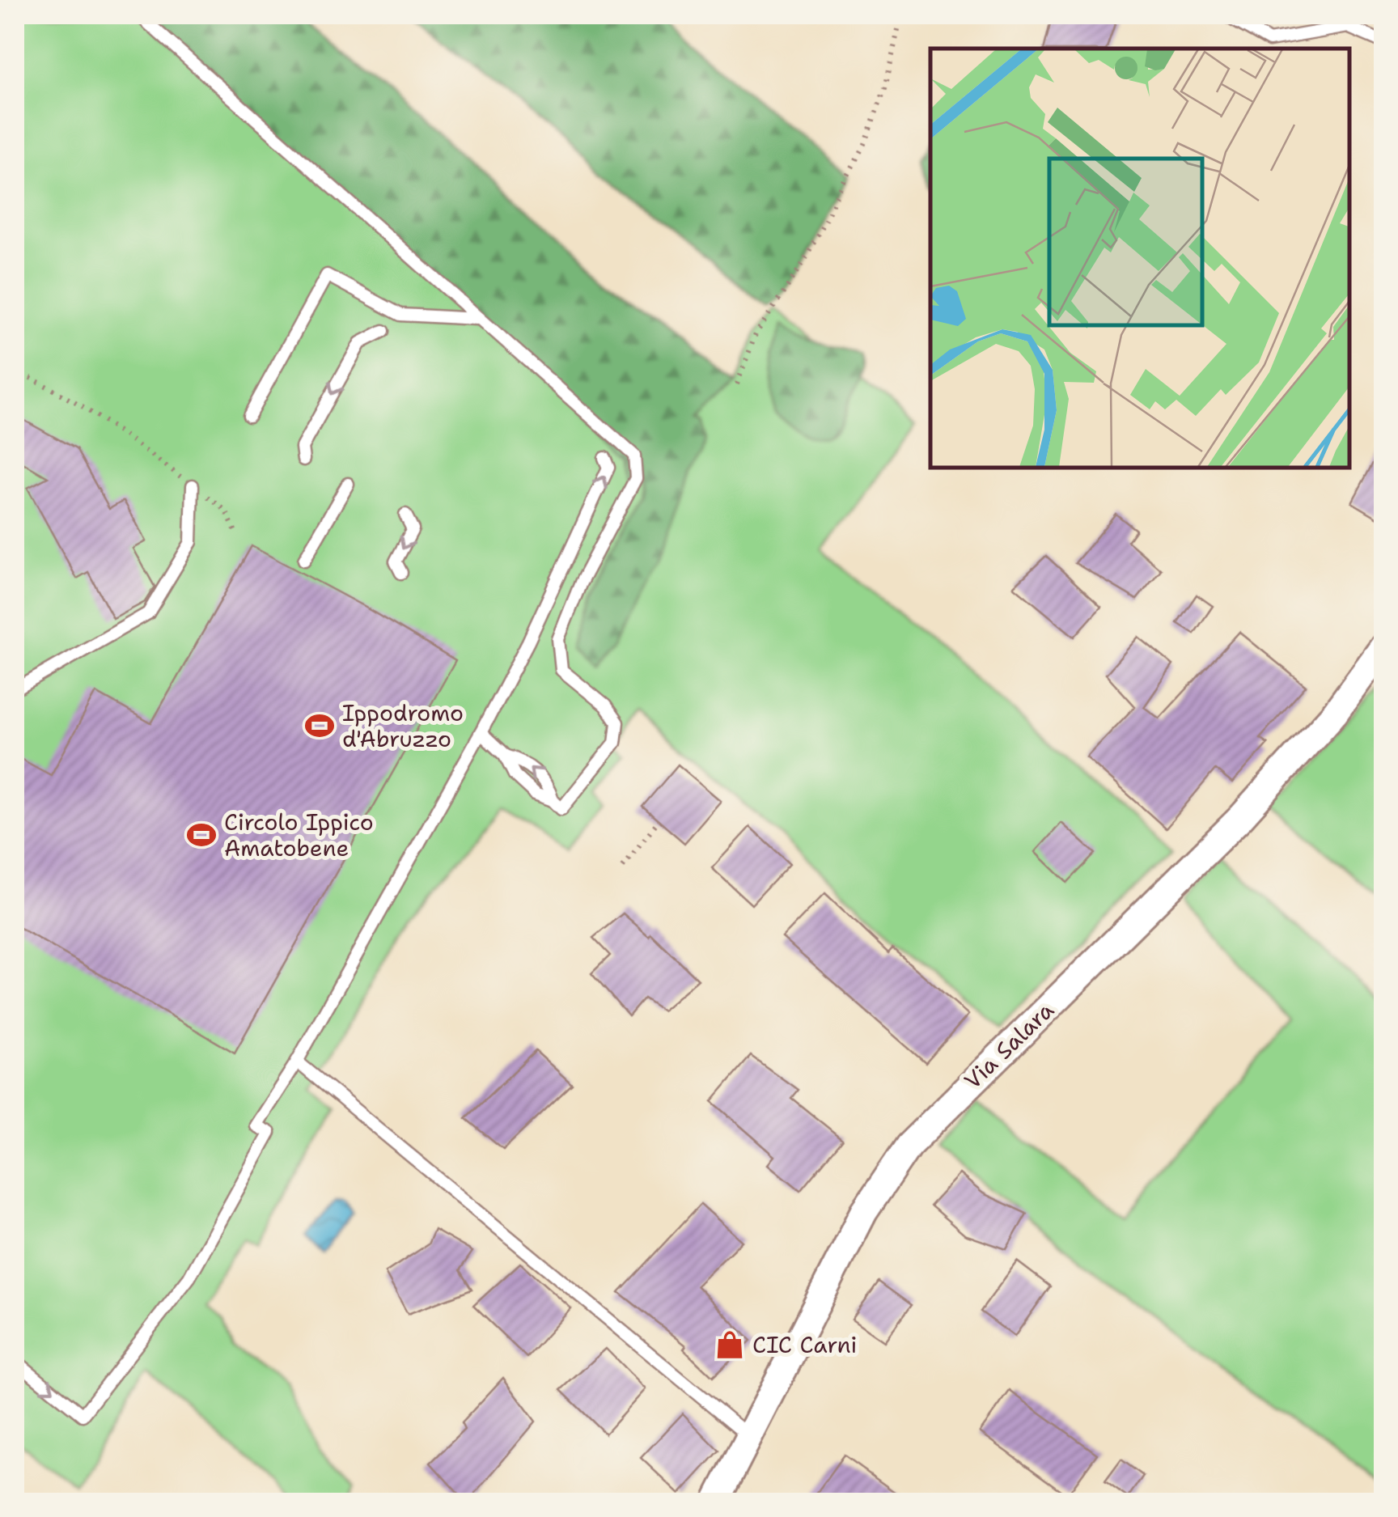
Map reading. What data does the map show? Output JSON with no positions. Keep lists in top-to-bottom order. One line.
{"streets":{"street":["Via Salara"]},"places":{"sports":["Ippodromo d'Abruzzo","Circolo Ippico Amatobene"],"shop":["CIC Carni"]}}
